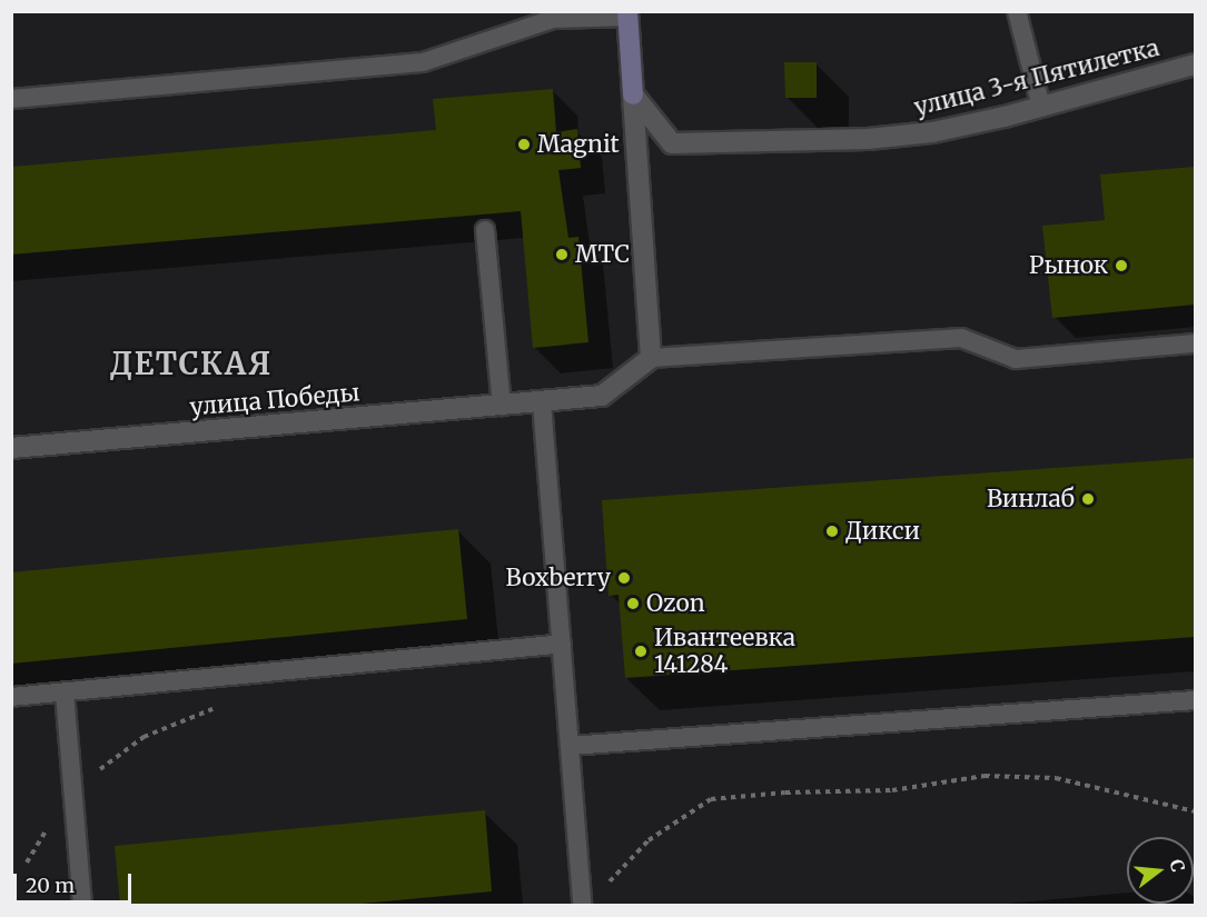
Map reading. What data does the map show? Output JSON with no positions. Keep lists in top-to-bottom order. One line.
{"streets":{"street":["улица 3-я Пятилетка","улица Победы"]},"districts":["ДЕТСКАЯ"],"places":["Magnit","МТС","Рынок","Винлаб","Дикси","Boxberry","Ozon","Ивантеевка 141284"],"scale_bar":"20 m","north":"right"}
